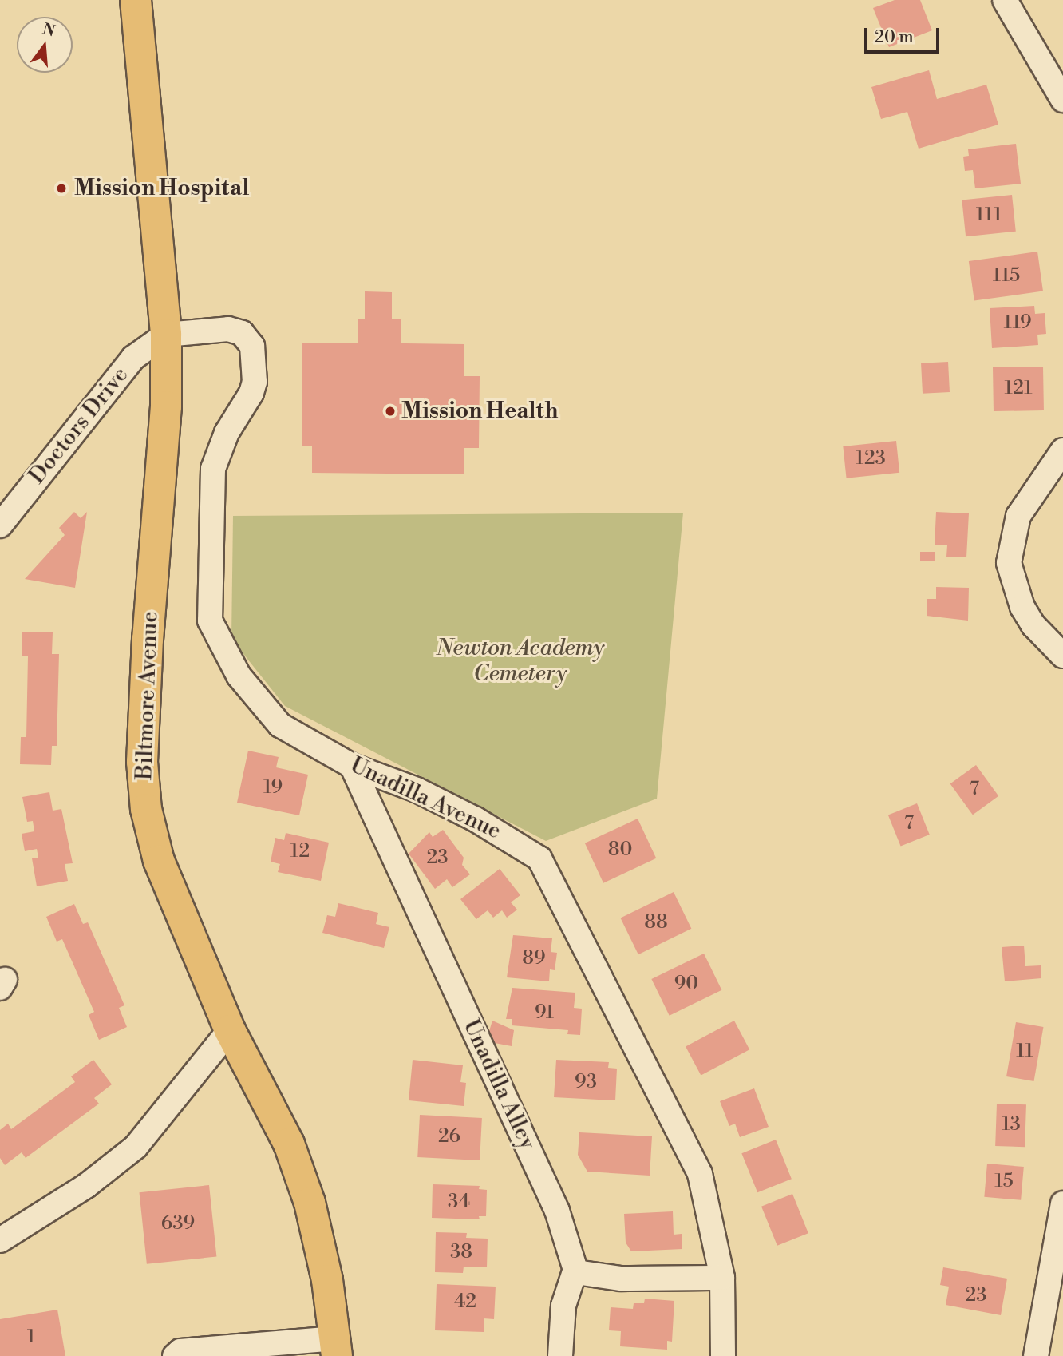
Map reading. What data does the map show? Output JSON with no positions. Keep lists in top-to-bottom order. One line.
{"streets":{"main road":["Biltmore Avenue"],"street":["Doctors Drive","Unadilla Avenue","Unadilla Alley"]},"crossings":[["Doctors Drive","Biltmore Avenue"],["Doctors Drive","Unadilla Avenue"],["Biltmore Avenue","Unadilla Avenue"],["Unadilla Avenue","Unadilla Alley"]],"parks":["Newton Academy Cemetery"],"places":["Mission Hospital","Mission Health"],"house_numbers":["111","115","119","121","123","19","7","7","80","12","23","88","89","90","91","11","93","13","26","15","34","639","38","23","42","1"],"scale_bar":"20 m","north":"top"}
